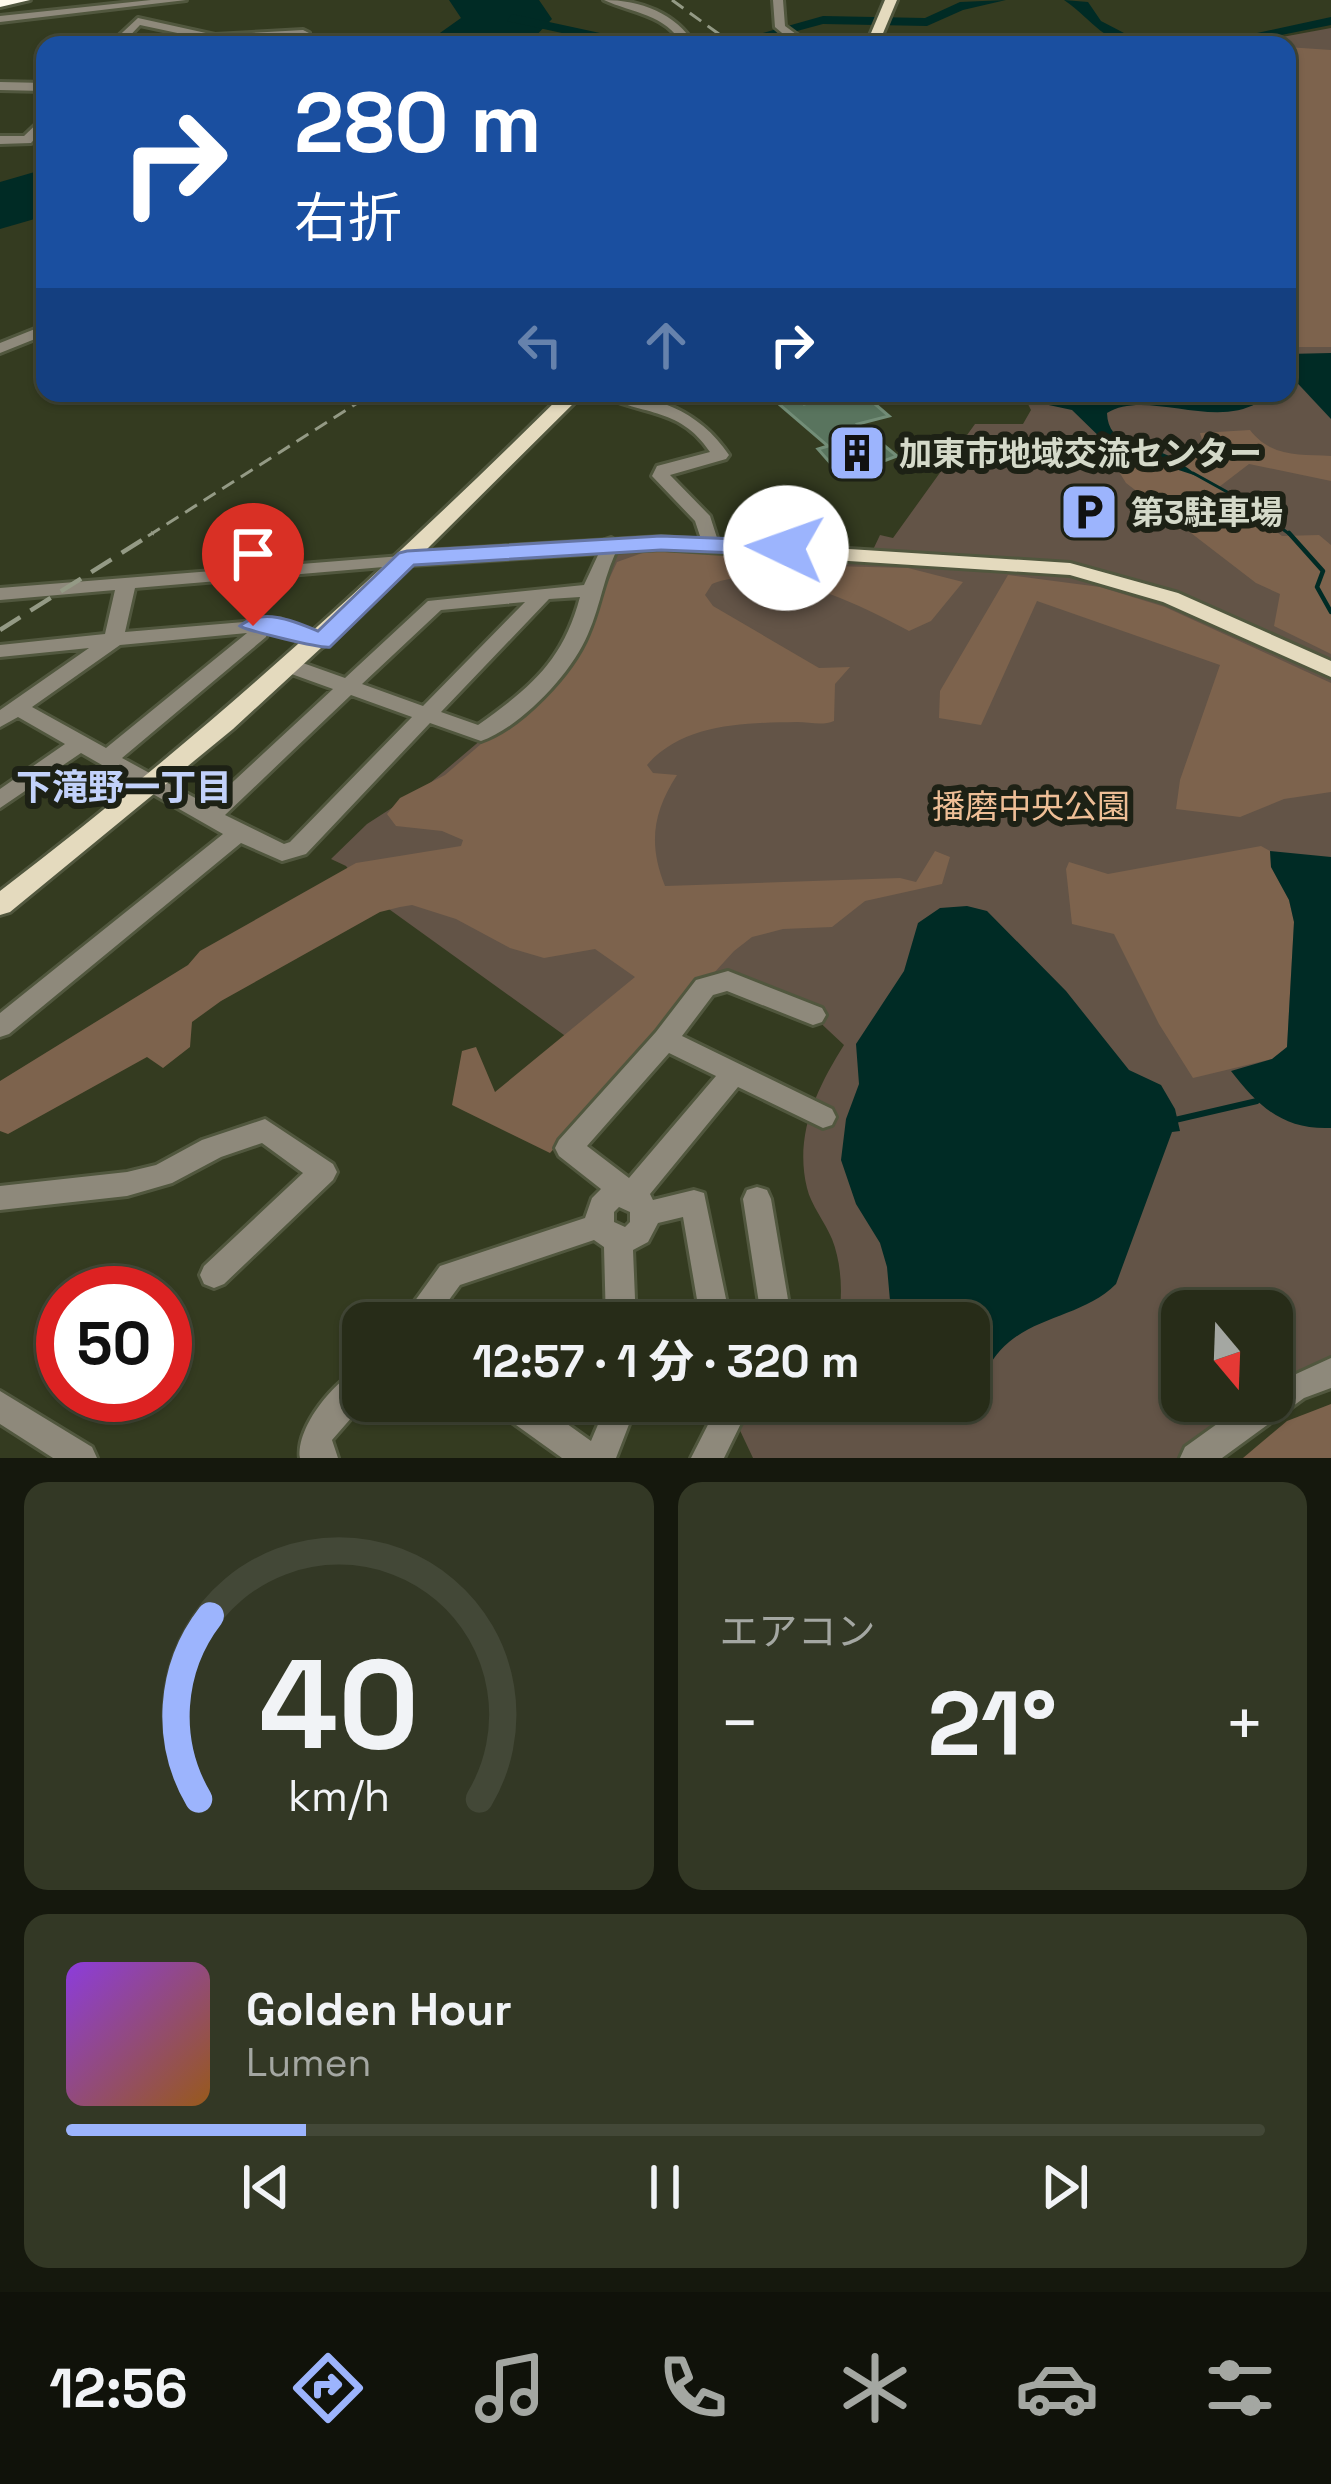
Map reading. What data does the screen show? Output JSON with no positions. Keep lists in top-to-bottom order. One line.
{"districts":["下滝野一丁目"],"parks":["播磨中央公園"],"places":{"building":["加東市地域交流センター"],"parking":["第3駐車場"]},"north":"bottom","page":{"turn":["280 m","右折"],"limit":"50","trip":"12:57 · 1 分 · 320 m","tile":"エアコン","heat":["−","21°","+"],"song":["Golden Hour","Lumen"],"tabs":"12:56","gauge":["40","km/h"]}}
